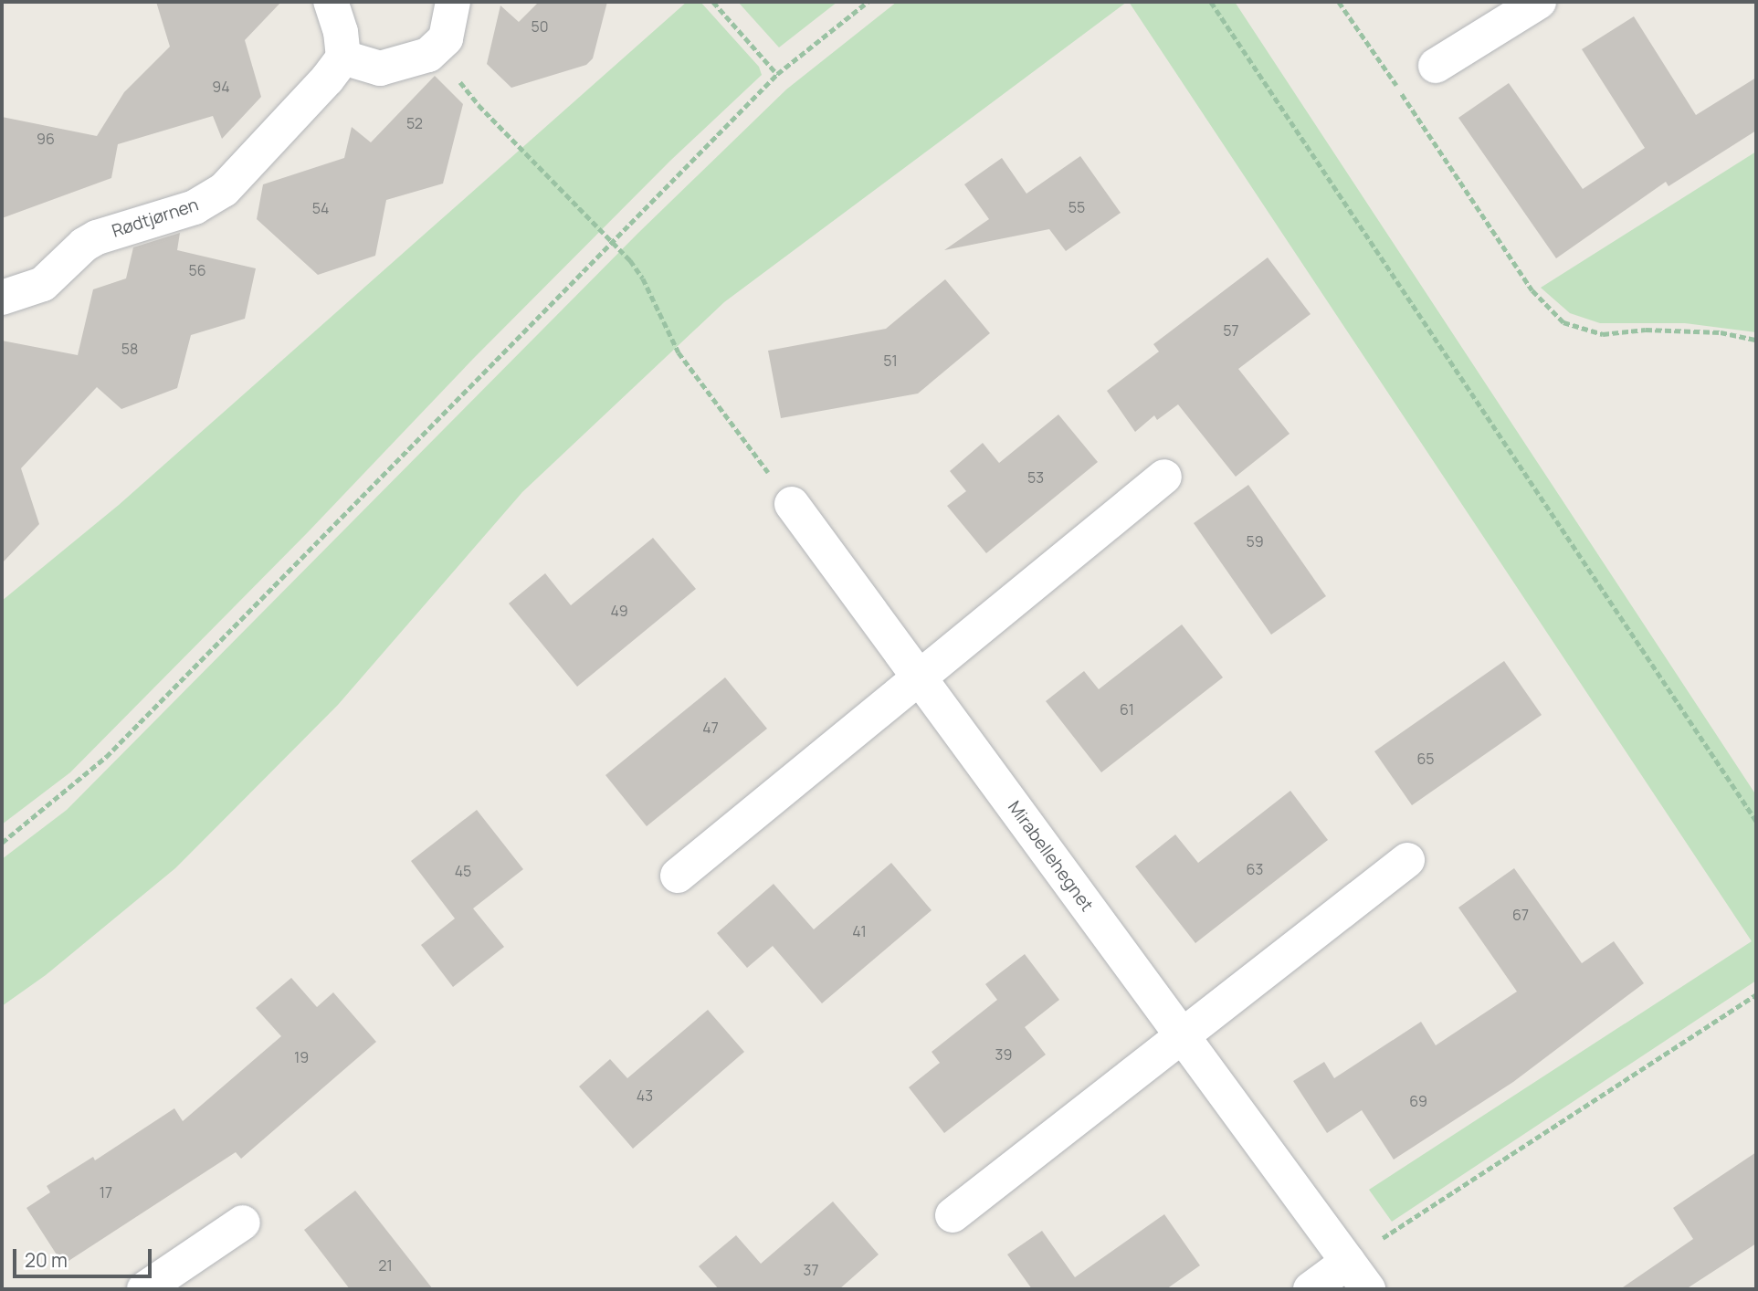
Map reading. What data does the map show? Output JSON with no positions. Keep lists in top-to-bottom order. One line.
{"streets":{"street":["Rødtjørnen","Mirabellehegnet"]},"house_numbers":["50","94","52","96","55","54","56","57","58","51","53","59","49","61","47","65","63","45","67","41","39","19","43","69","17","21","37"],"scale_bar":"20 m"}
